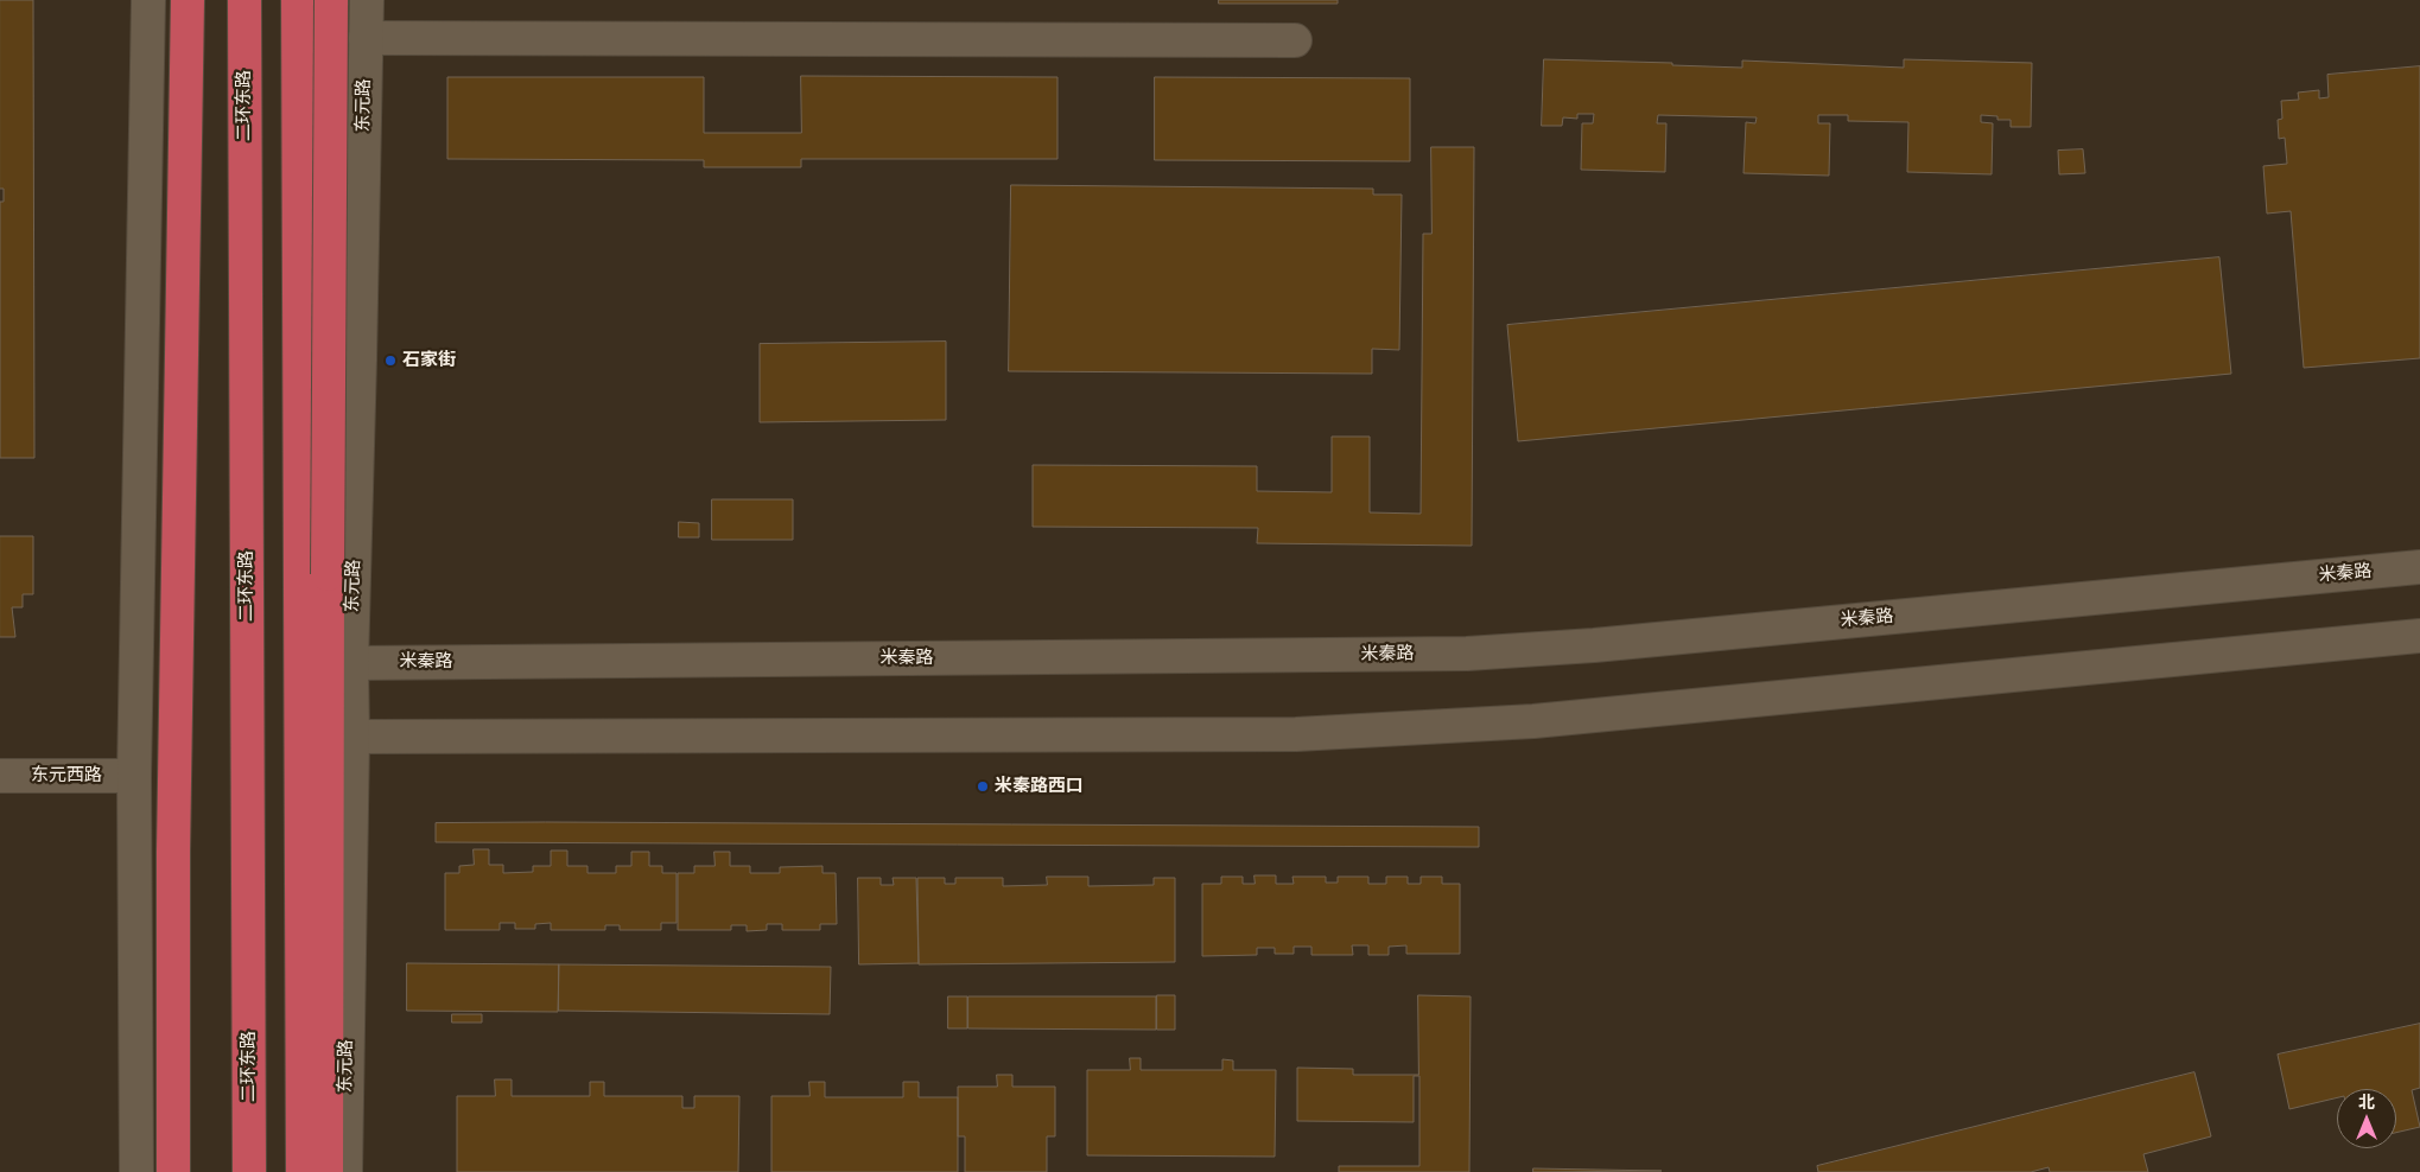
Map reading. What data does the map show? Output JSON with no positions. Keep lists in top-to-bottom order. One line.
{"streets":{"highway":["二环东路"],"street":["东元路","米秦路","东元西路"]},"crossings":[["东元路","米秦路"]],"places":["石家街","米秦路西口"],"north":"top"}
